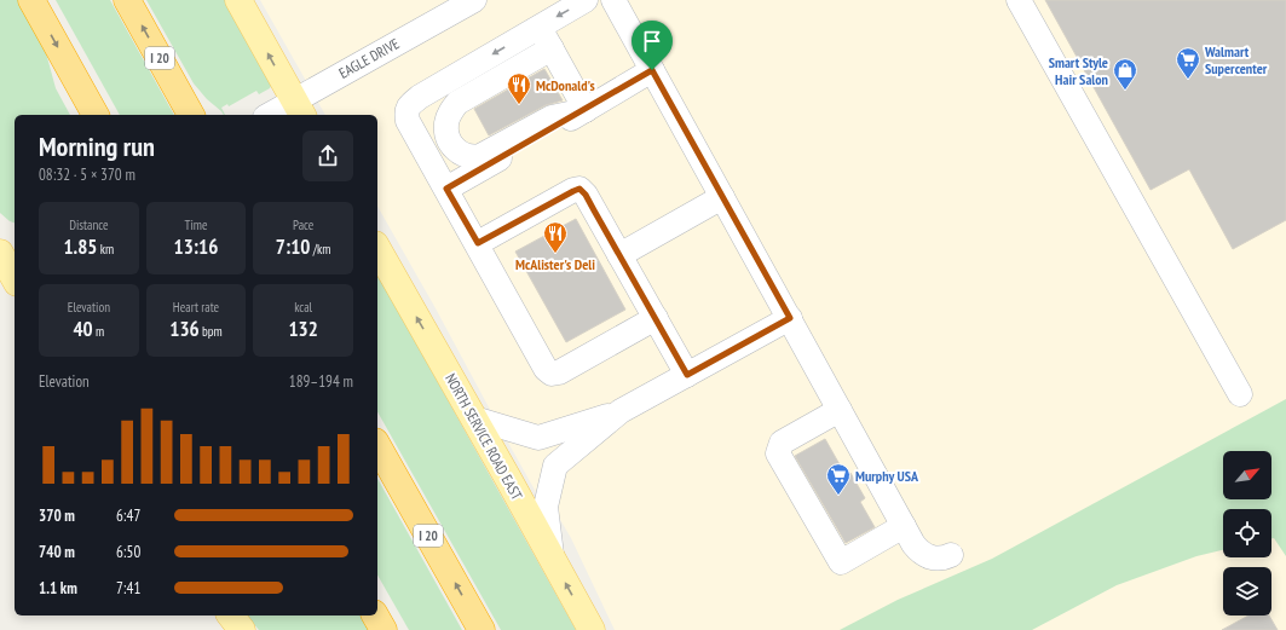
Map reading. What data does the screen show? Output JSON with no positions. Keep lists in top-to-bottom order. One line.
{"streets":{"highway":["I 20"],"main road":["NORTH SERVICE ROAD EAST"],"street":["EAGLE DRIVE"]},"one_way":["NORTH SERVICE ROAD EAST"],"places":{"supermarket":["Walmart Supercenter","Murphy USA"],"shop":["Smart Style Hair Salon"],"restaurant":["McDonald's","McAlister's Deli"]},"north":"top right","page":{"heading":["Morning run","08:32 · 5 × 370 m"],"stats":[["Distance","1.85 km"],["Time","13:16"],["Pace","7:10 /km"],["Elevation","40 m"],["Heart rate","136 bpm"],["kcal","132"]],"chart":["Elevation","189–194 m"],"list":[{"name":"370 m","note":"6:47"},{"name":"740 m","note":"6:50"},{"name":"1.1 km","note":"7:41"}]}}
